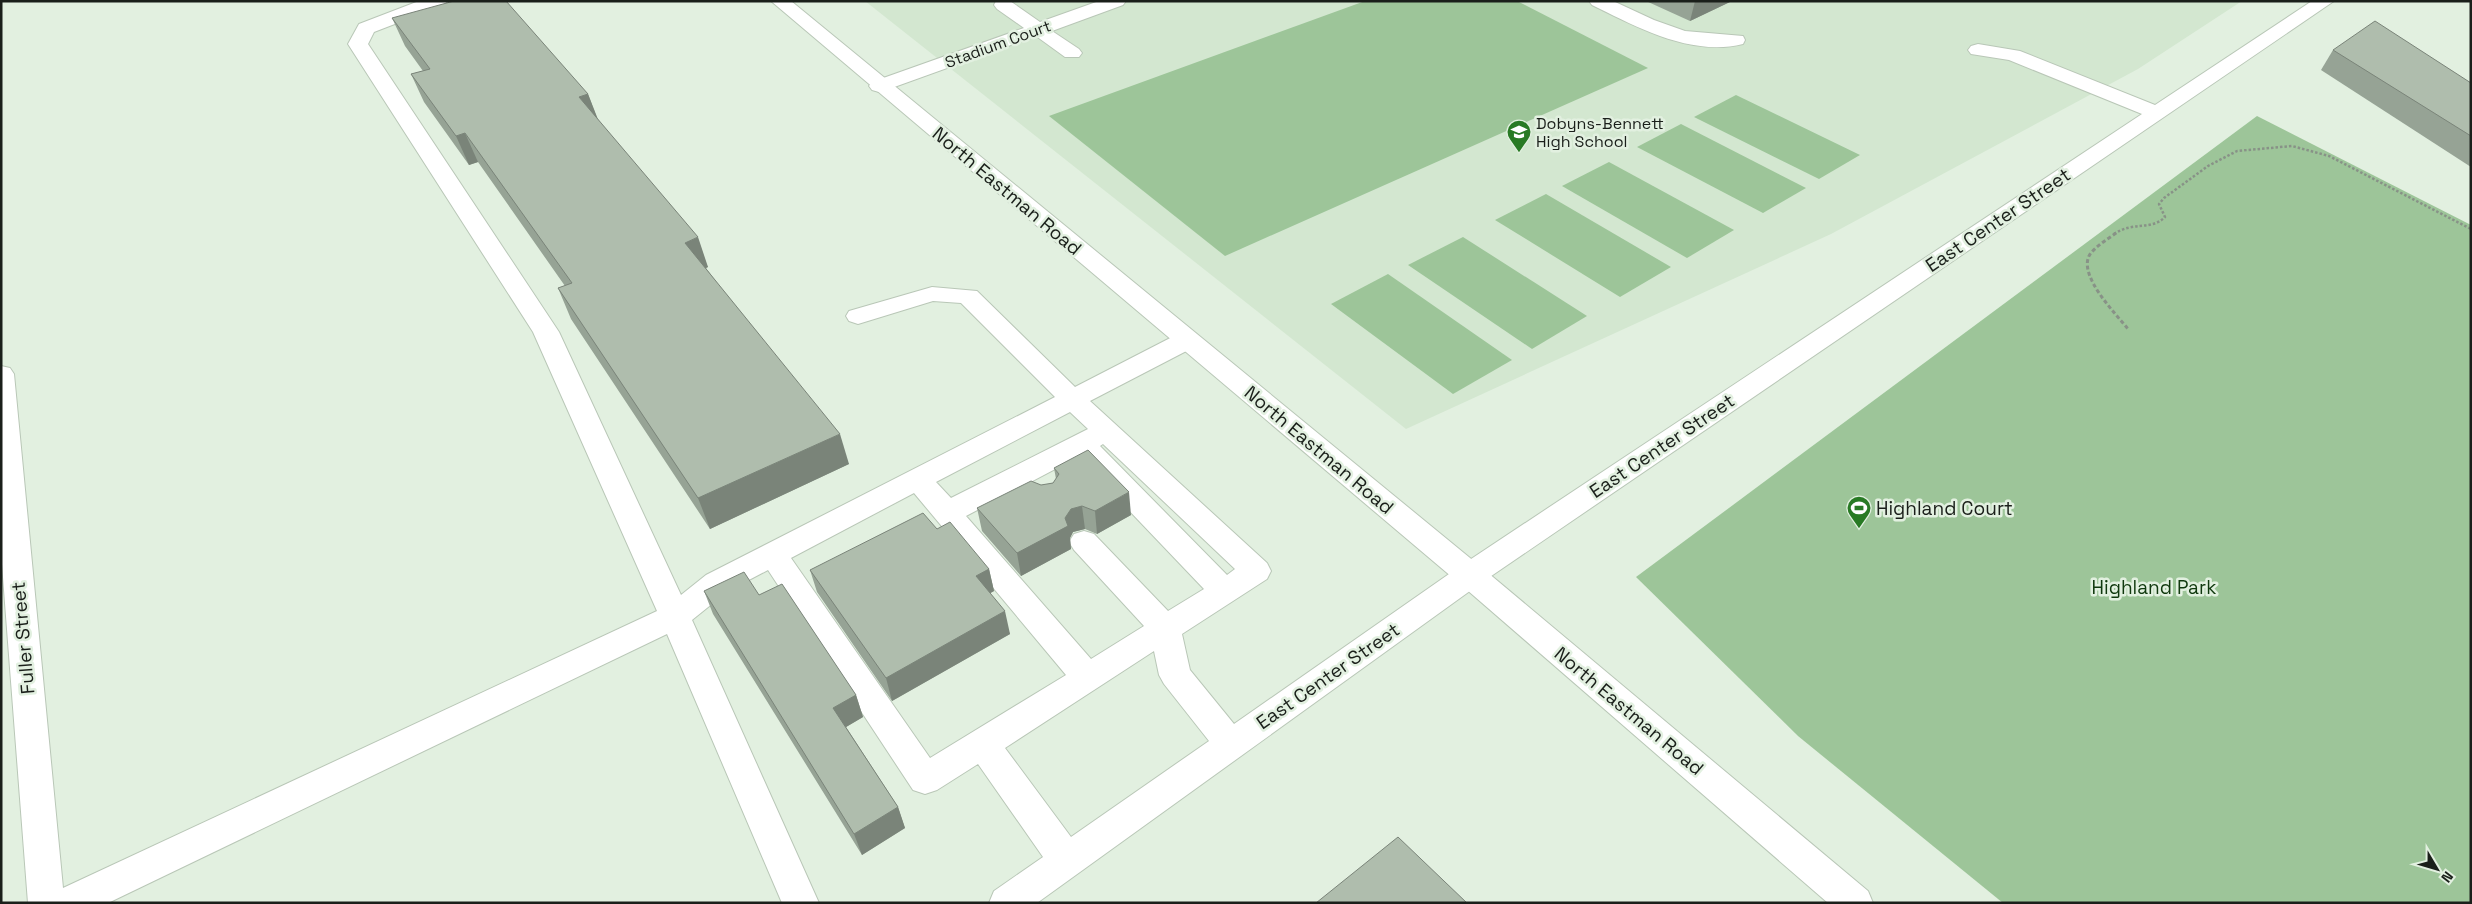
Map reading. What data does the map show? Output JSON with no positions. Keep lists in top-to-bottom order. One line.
{"streets":{"street":["Stadium Court","North Eastman Road","East Center Street","Fuller Street"]},"crossings":[["Stadium Court","North Eastman Road"],["North Eastman Road","East Center Street"]],"parks":["Highland Park"],"places":{"school or university":["Dobyns-Bennett High School"],"sports":["Highland Court"]},"north":"bottom right"}
